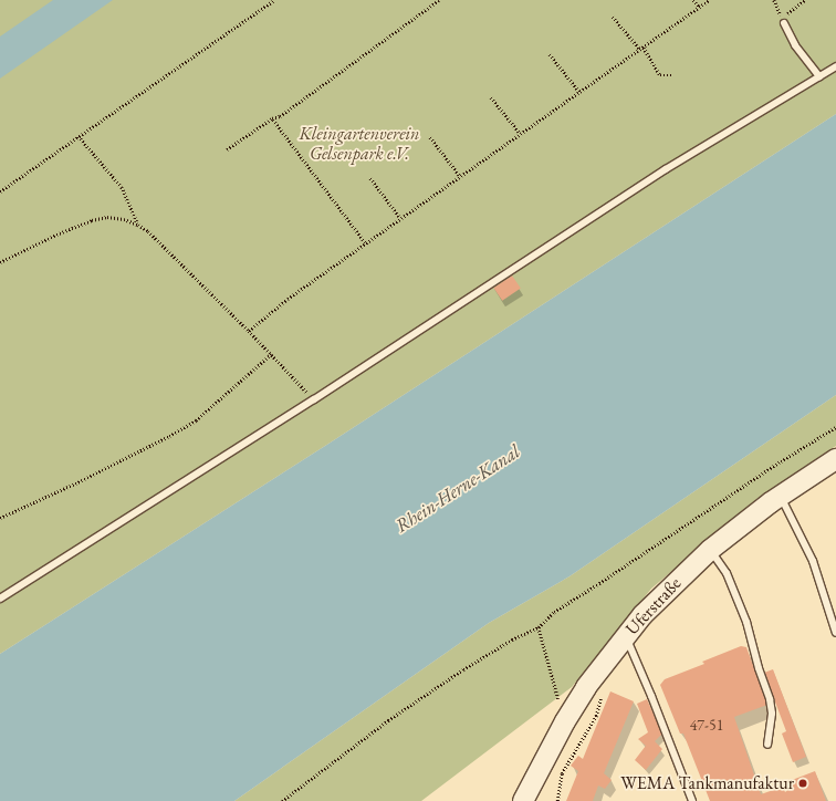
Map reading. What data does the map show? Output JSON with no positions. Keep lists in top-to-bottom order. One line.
{"streets":{"main road":["Uferstraße"]},"water":["Rhein-Herne-Kanal"],"parks":["Kleingartenverein Gelsenpark e.V."],"places":["WEMA Tankmanufaktur"],"house_numbers":["47-51"]}
